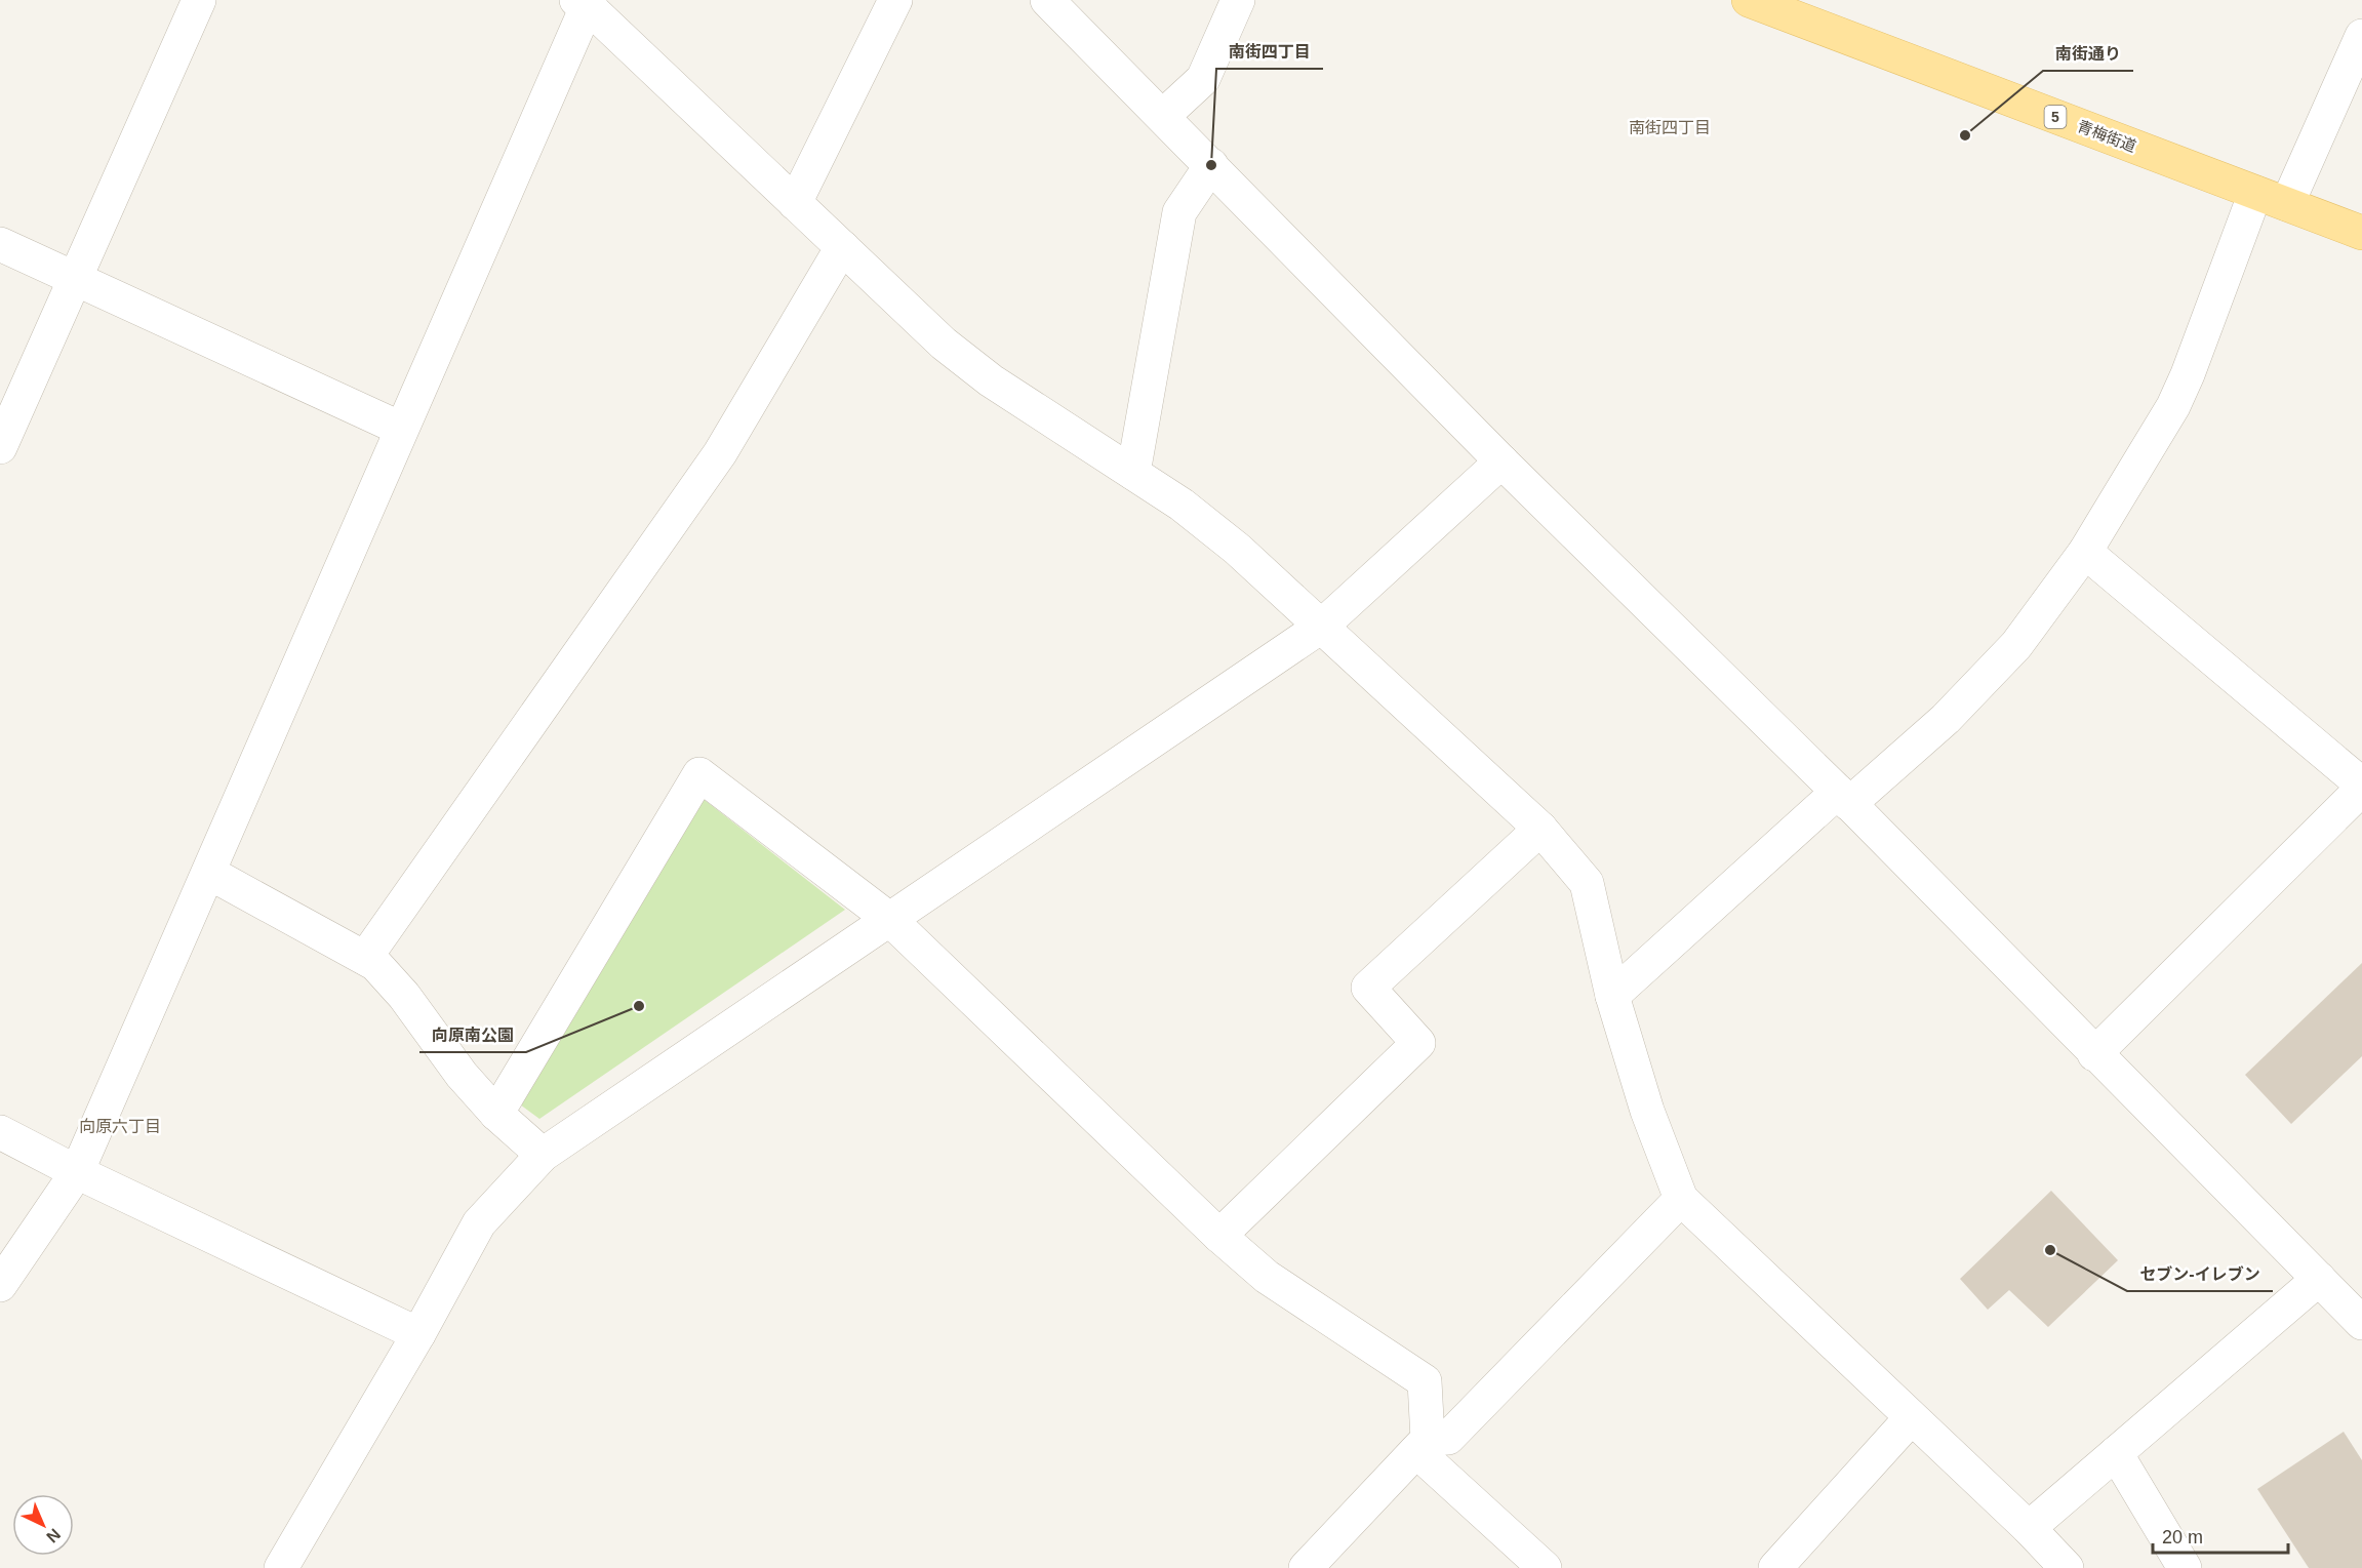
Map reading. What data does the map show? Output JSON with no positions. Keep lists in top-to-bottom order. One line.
{"streets":{"main road":["5","青梅街道"]},"districts":["南街四丁目","向原六丁目"],"places":["南街通り","南街四丁目","向原南公園","セブン-イレブン"],"scale_bar":"20 m","north":"bottom right"}
